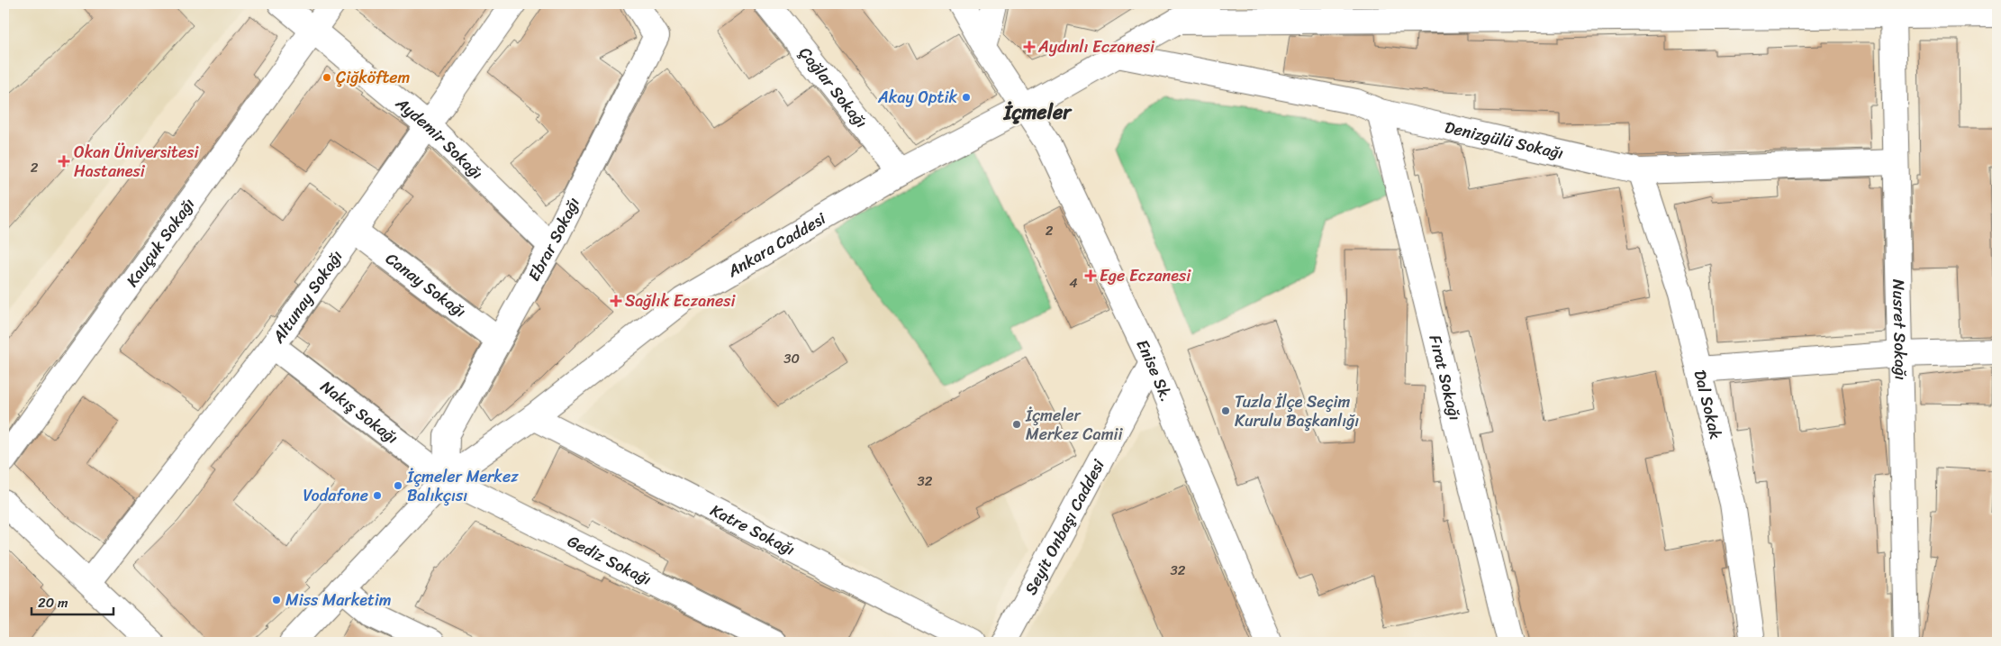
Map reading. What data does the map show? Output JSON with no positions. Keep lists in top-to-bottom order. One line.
{"streets":{"street":["Çağlar Sokağı","Aydemir Sokağı","Denizgülü Sokağı","Ebrar Sokağı","Kauçuk Sokağı","Ankara Caddesi","Canay Sokağı","Altunay Sokağı","Nusret Sokağı","Enise Sk.","Fırat Sokağı","Dal Sokak","Nakış Sokağı","Seyit Onbaşı Caddesi","Katre Sokağı","Gediz Sokağı"]},"crossings":[["Çağlar Sokağı","Ankara Caddesi"],["Aydemir Sokağı","Ebrar Sokağı"],["Aydemir Sokağı","Kauçuk Sokağı"],["Aydemir Sokağı","Altunay Sokağı"],["Denizgülü Sokağı","Ankara Caddesi"],["Denizgülü Sokağı","Nusret Sokağı"],["Denizgülü Sokağı","Fırat Sokağı"],["Denizgülü Sokağı","Dal Sokak"],["Ebrar Sokağı","Ankara Caddesi"],["Ebrar Sokağı","Canay Sokağı"],["Ebrar Sokağı","Nakış Sokağı"],["Ebrar Sokağı","Gediz Sokağı"],["Ankara Caddesi","Enise Sk."],["Ankara Caddesi","Nakış Sokağı"],["Ankara Caddesi","Katre Sokağı"],["Ankara Caddesi","Gediz Sokağı"],["Canay Sokağı","Altunay Sokağı"],["Altunay Sokağı","Nakış Sokağı"],["Enise Sk.","Seyit Onbaşı Caddesi"],["Nakış Sokağı","Gediz Sokağı"]],"districts":["İçmeler"],"places":{"health":["Aydınlı Eczanesi","Okan Üniversitesi Hastanesi","Ege Eczanesi","Sağlık Eczanesi"],"other":["Çiğköftem","Akay Optik","Tuzla İlçe Seçim Kurulu Başkanlığı","İçmeler Merkez Camii","İçmeler Merkez Balıkçısı","Vodafone","Miss Marketim"]},"house_numbers":["2","2","4","30","32","32"],"scale_bar":"20 m"}
